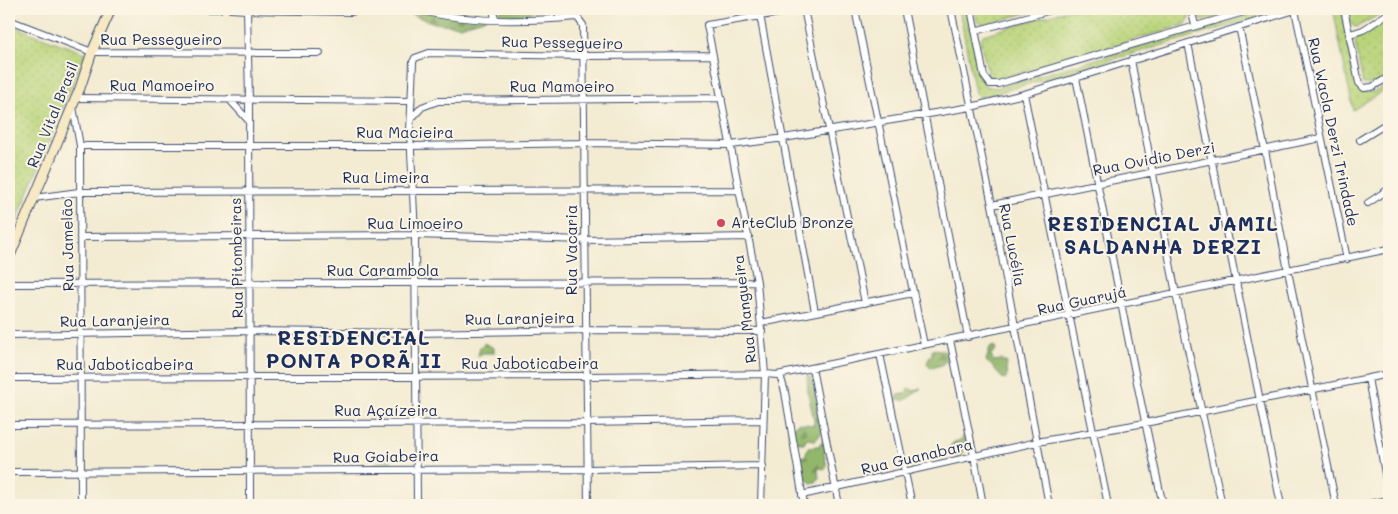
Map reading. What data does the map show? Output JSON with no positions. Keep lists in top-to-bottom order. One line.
{"streets":{"main road":["Rua Vital Brasil"],"street":["Rua Pessegueiro","Rua Mamoeiro","Rua Wacla Derzi Trindade","Rua Macieira","Rua Ovidio Derzi","Rua Limeira","Rua Limoeiro","Rua Jamelão","Rua Lucélia","Rua Vacaria","Rua Pitombeiras","Rua Carambola","Rua Guarujá","Rua Mangueira","Rua Laranjeira","Rua Jaboticabeira","Rua Açaízeira","Rua Goiabeira","Rua Guanabara"]},"crossings":[["Rua Pessegueiro","Rua Mamoeiro"],["Rua Pessegueiro","Rua Vital Brasil"],["Rua Pessegueiro","Rua Vacaria"],["Rua Pessegueiro","Rua Pitombeiras"],["Rua Pessegueiro","Rua Mangueira"],["Rua Mamoeiro","Rua Vital Brasil"],["Rua Mamoeiro","Rua Jamelão"],["Rua Mamoeiro","Rua Vacaria"],["Rua Mamoeiro","Rua Pitombeiras"],["Rua Mamoeiro","Rua Mangueira"],["Rua Vital Brasil","Rua Limeira"],["Rua Vital Brasil","Rua Jamelão"],["Rua Wacla Derzi Trindade","Rua Macieira"],["Rua Wacla Derzi Trindade","Rua Ovidio Derzi"],["Rua Wacla Derzi Trindade","Rua Guarujá"],["Rua Macieira","Rua Jamelão"],["Rua Macieira","Rua Lucélia"],["Rua Macieira","Rua Vacaria"],["Rua Macieira","Rua Pitombeiras"],["Rua Macieira","Rua Mangueira"],["Rua Ovidio Derzi","Rua Lucélia"],["Rua Limeira","Rua Jamelão"],["Rua Limeira","Rua Vacaria"],["Rua Limeira","Rua Pitombeiras"],["Rua Limeira","Rua Mangueira"],["Rua Limoeiro","Rua Jamelão"],["Rua Limoeiro","Rua Vacaria"],["Rua Limoeiro","Rua Pitombeiras"],["Rua Limoeiro","Rua Mangueira"],["Rua Jamelão","Rua Carambola"],["Rua Jamelão","Rua Laranjeira"],["Rua Jamelão","Rua Jaboticabeira"],["Rua Jamelão","Rua Açaízeira"],["Rua Jamelão","Rua Goiabeira"],["Rua Lucélia","Rua Guarujá"],["Rua Lucélia","Rua Guanabara"],["Rua Vacaria","Rua Carambola"],["Rua Vacaria","Rua Laranjeira"],["Rua Vacaria","Rua Jaboticabeira"],["Rua Vacaria","Rua Açaízeira"],["Rua Vacaria","Rua Goiabeira"],["Rua Pitombeiras","Rua Carambola"],["Rua Pitombeiras","Rua Laranjeira"],["Rua Pitombeiras","Rua Jaboticabeira"],["Rua Pitombeiras","Rua Açaízeira"],["Rua Pitombeiras","Rua Goiabeira"],["Rua Carambola","Rua Mangueira"],["Rua Guarujá","Rua Jaboticabeira"],["Rua Mangueira","Rua Laranjeira"],["Rua Mangueira","Rua Jaboticabeira"],["Rua Mangueira","Rua Açaízeira"],["Rua Mangueira","Rua Goiabeira"]],"districts":["RESIDENCIAL JAMIL SALDANHA DERZI","RESIDENCIAL PONTA PORÃ II"],"places":["ArteClub Bronze"]}
